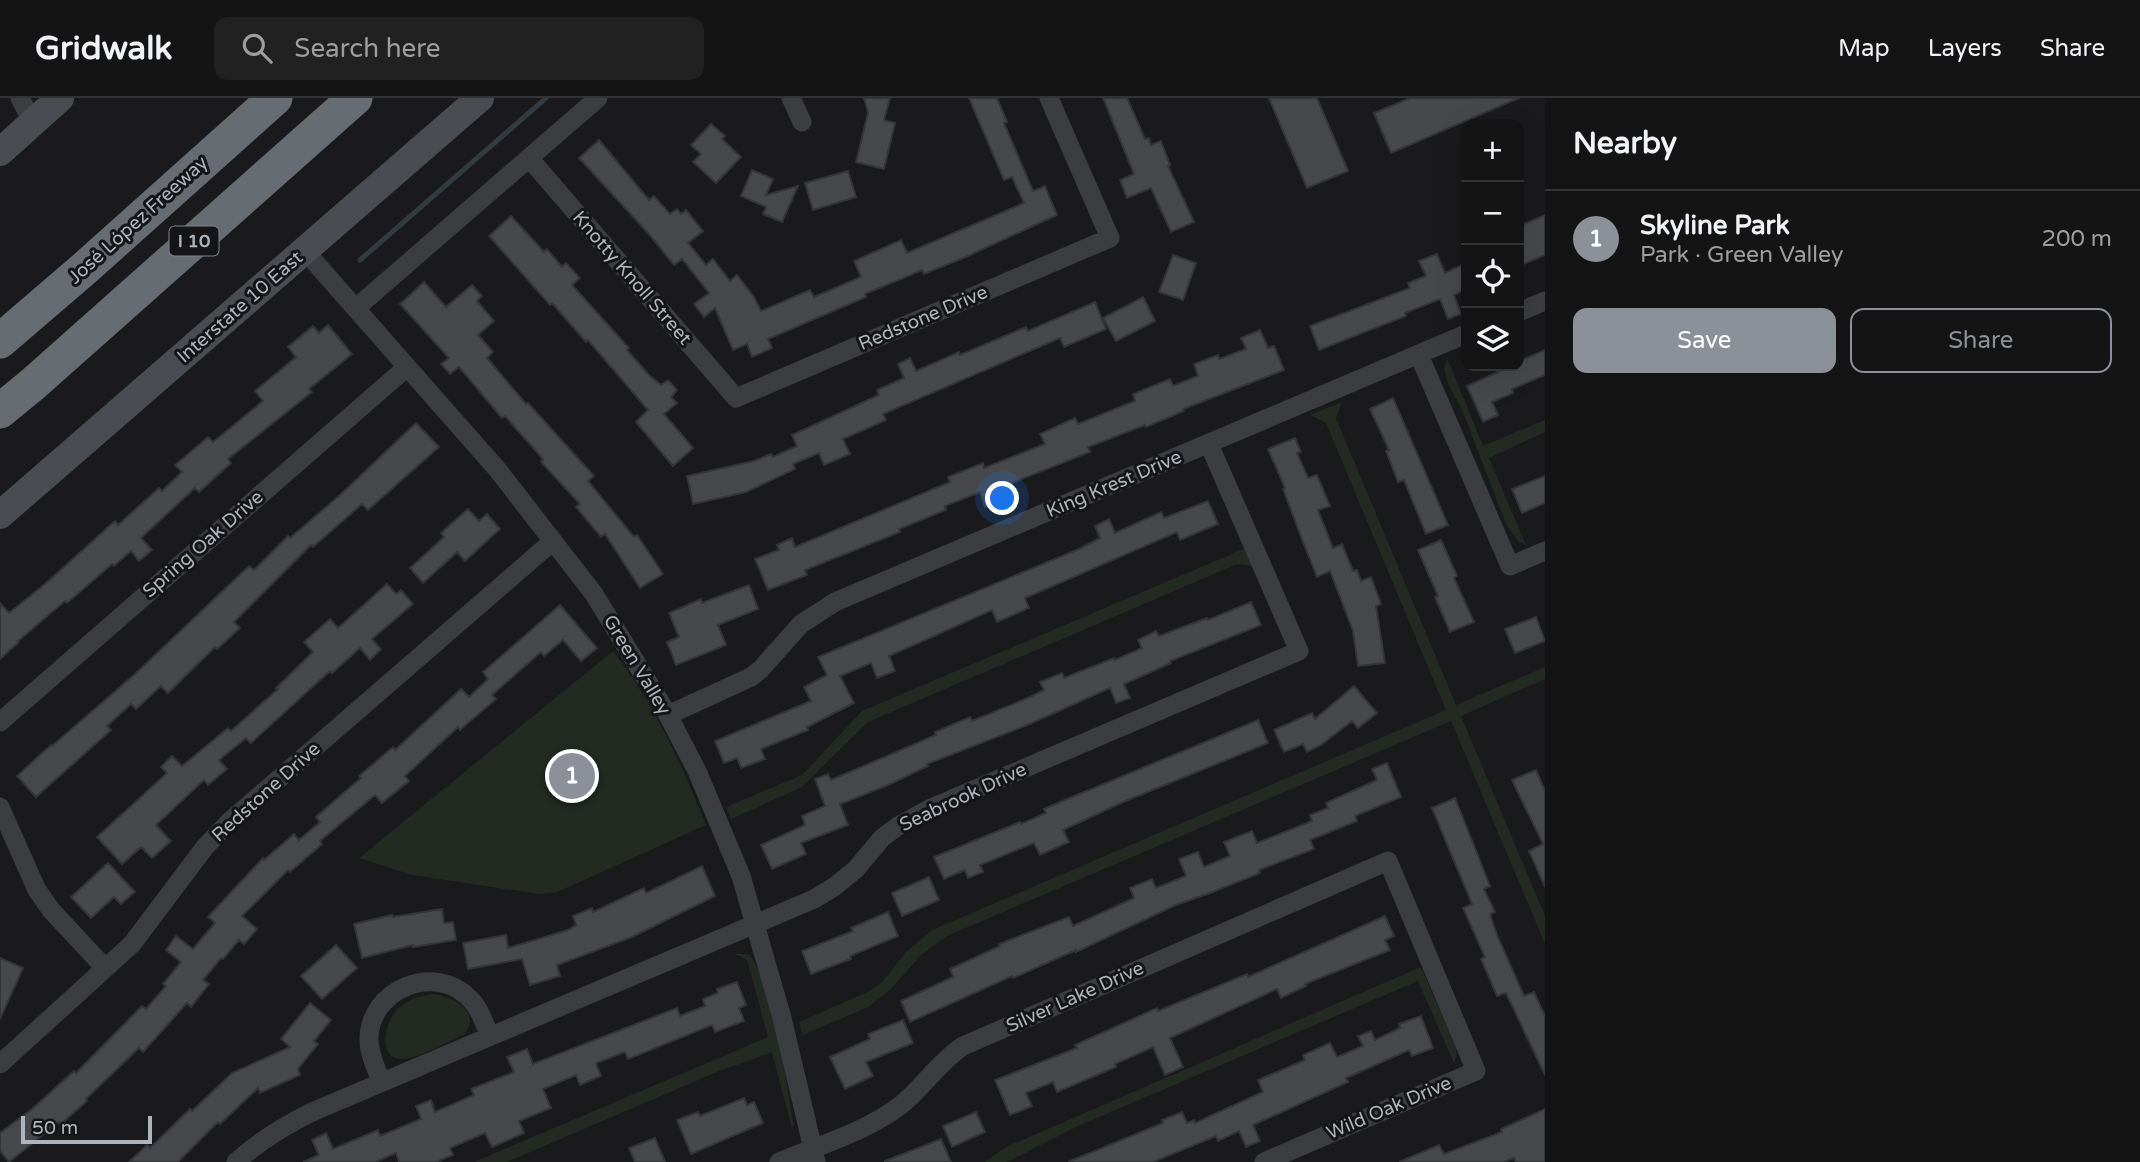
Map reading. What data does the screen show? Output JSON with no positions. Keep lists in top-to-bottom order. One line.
{"streets":{"highway":["José López Freeway","I 10"],"main road":["Interstate 10 East"],"street":["Knotty Knoll Street","Redstone Drive","King Krest Drive","Spring Oak Drive","Green Valley","Seabrook Drive","Silver Lake Drive","Wild Oak Drive"]},"crossings":[["Knotty Knoll Street","Redstone Drive"],["Interstate 10 East","Green Valley"],["Redstone Drive","Green Valley"],["King Krest Drive","Green Valley"],["King Krest Drive","Seabrook Drive"],["Spring Oak Drive","Green Valley"],["Green Valley","Seabrook Drive"],["Green Valley","Silver Lake Drive"],["Silver Lake Drive","Wild Oak Drive"]],"scale_bar":"50 m","page":{"header":"Gridwalk","search":"Search here","nav":["Map","Layers","Share"],"heading":"Nearby","map_buttons":["+","−"],"list":[{"mark":"1","name":"Skyline Park","note":"Park · Green Valley","value":"200 m"}],"buttons":["Save","Share"],"pins":"1","scale":"50 m"}}
